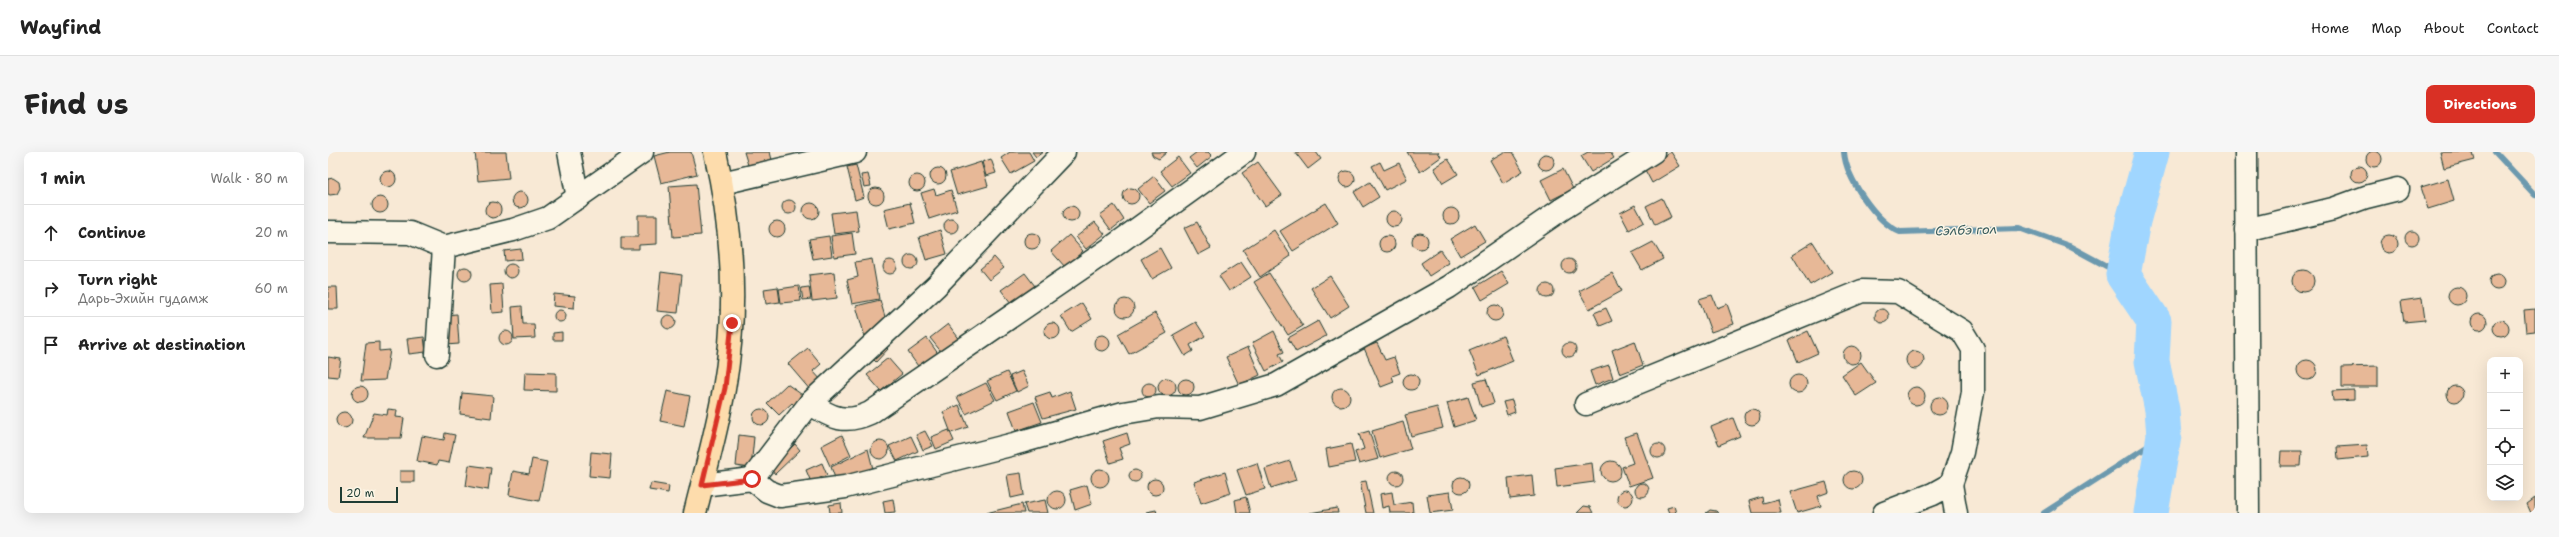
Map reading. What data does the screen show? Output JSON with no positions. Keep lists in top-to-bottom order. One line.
{"water":["Сэлбэ гол"],"scale_bar":"20 m","page":{"header":"Wayfind","nav":["Home","Map","About","Contact"],"title":"Find us","buttons":"Directions","heading":["1 min","Walk · 80 m"],"list":[["Continue","20 m"],["Turn right","Дарь-Эхийн гудамж","60 m"],"Arrive at destination"],"map_buttons":["+","−"],"scale":"20 m"}}
